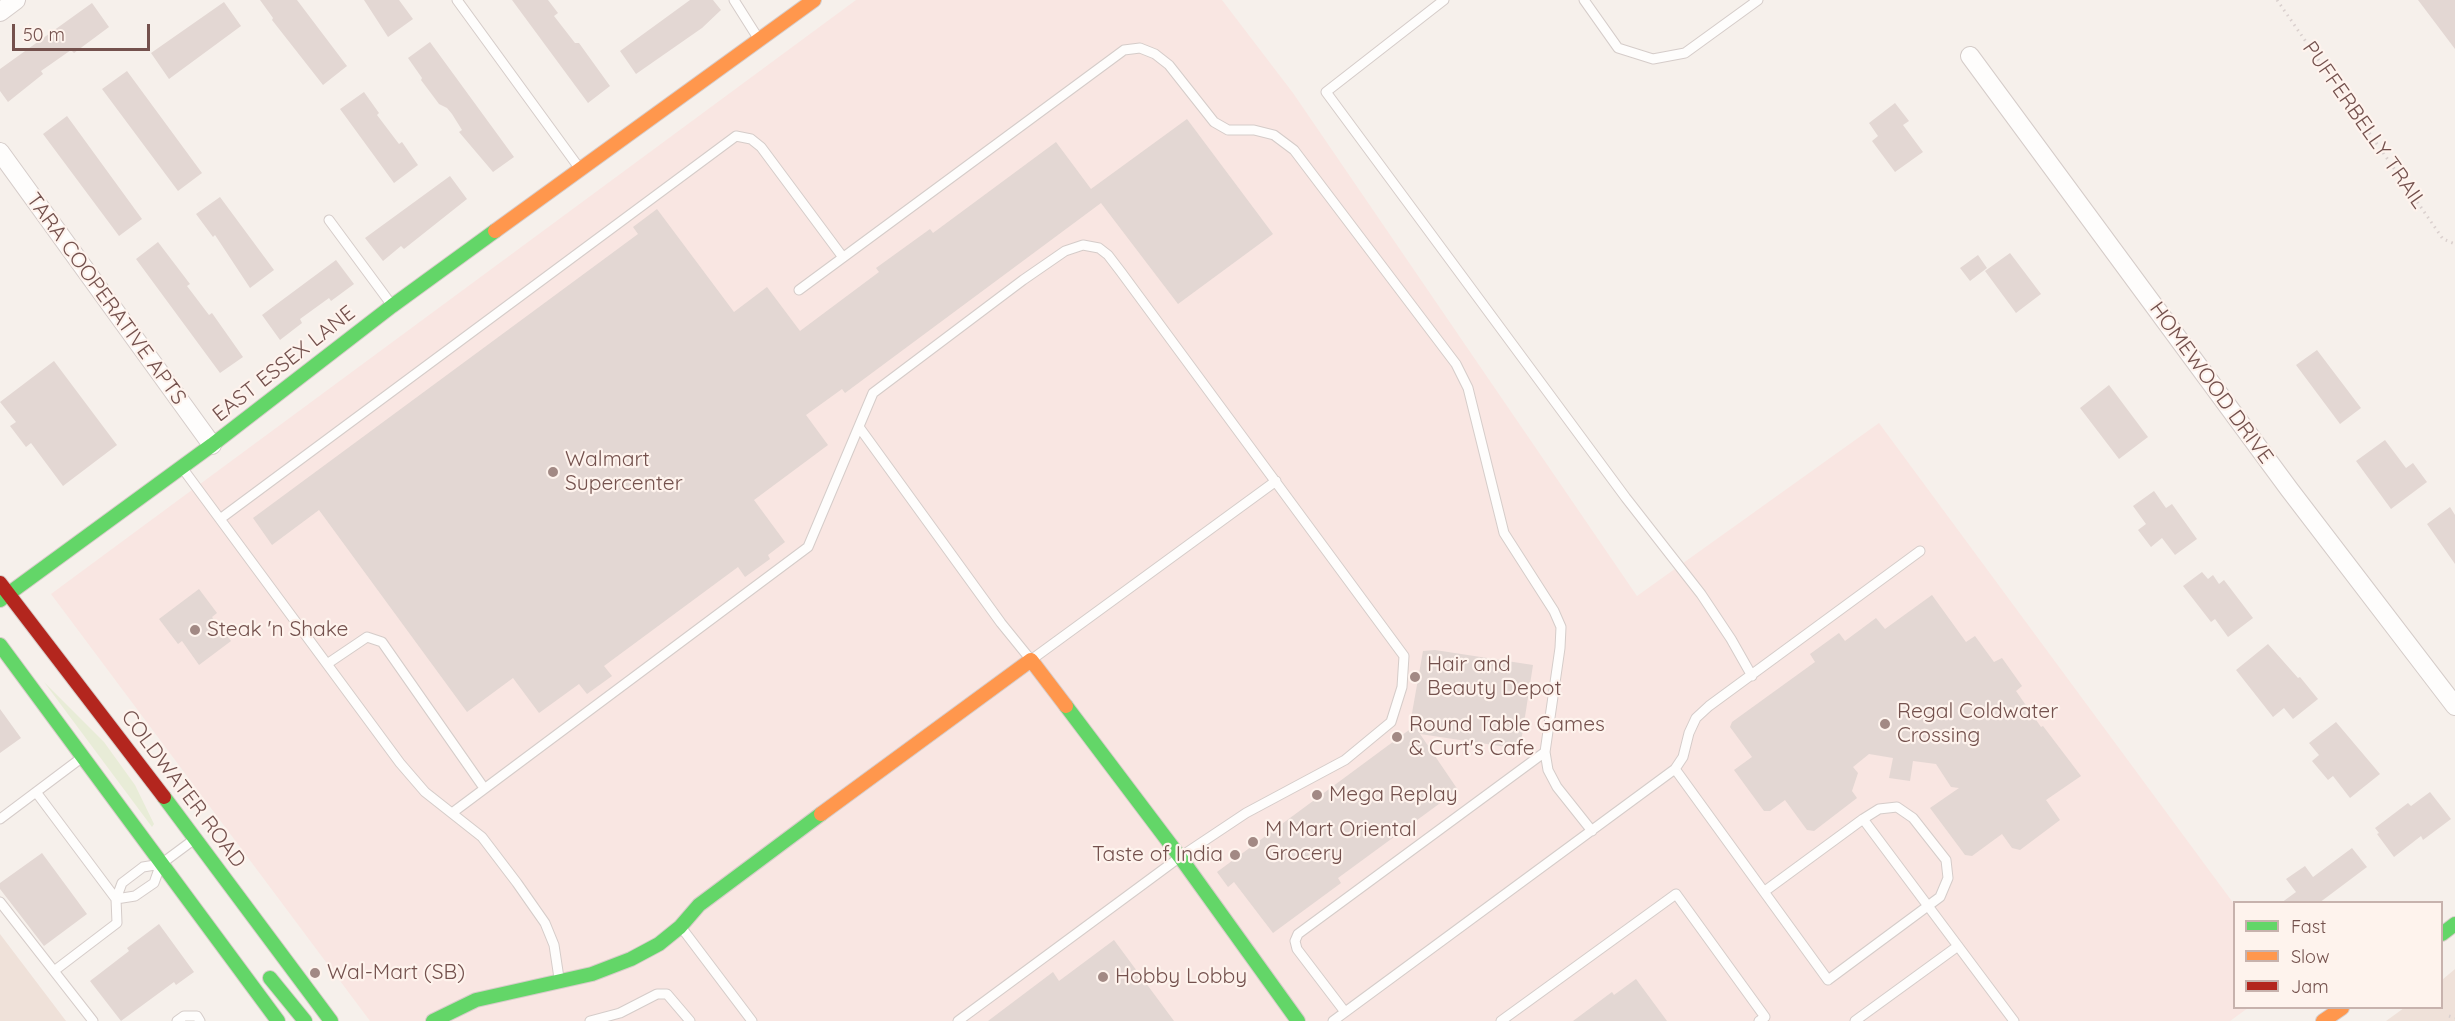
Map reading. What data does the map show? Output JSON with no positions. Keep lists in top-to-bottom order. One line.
{"streets":{"street":["TARA COOPERATIVE APTS","EAST ESSEX LANE","HOMEWOOD DRIVE","COLDWATER ROAD"],"path":["PUFFERBELLY TRAIL"]},"crossings":[["TARA COOPERATIVE APTS","EAST ESSEX LANE"],["EAST ESSEX LANE","COLDWATER ROAD"]],"places":["Walmart Supercenter","Steak 'n Shake","Hair and Beauty Depot","Regal Coldwater Crossing","Round Table Games & Curt's Cafe","Mega Replay","M Mart Oriental Grocery","Taste of India","Wal-Mart (SB)","Hobby Lobby"],"legend":["Fast","Slow","Jam"],"scale_bar":"50 m"}
